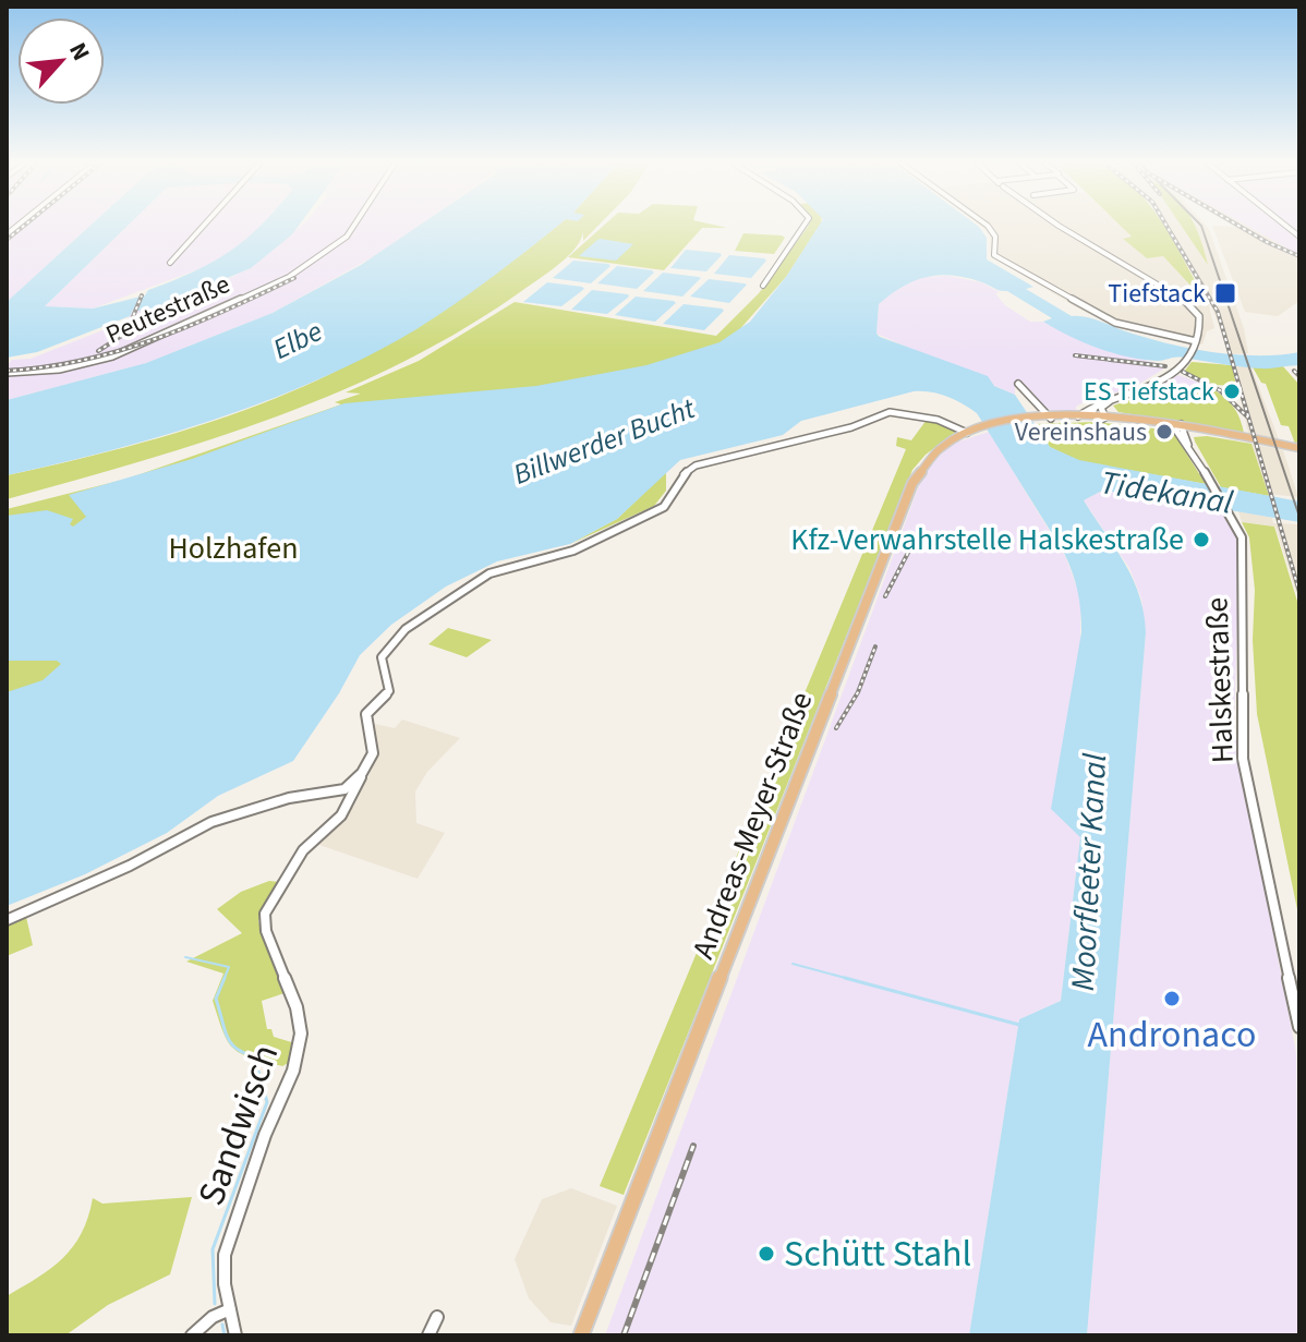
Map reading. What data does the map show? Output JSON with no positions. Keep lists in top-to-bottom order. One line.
{"streets":{"main road":["Andreas-Meyer-Straße"],"street":["Peutestraße","Halskestraße","Sandwisch"]},"crossings":[["Andreas-Meyer-Straße","Sandwisch"]],"water":["Elbe","Billwerder Bucht","Tidekanal","Moorfleeter Kanal"],"parks":["Holzhafen"],"places":{"transit":["Tiefstack"],"other":["ES Tiefstack","Vereinshaus","Kfz-Verwahrstelle Halskestraße","Andronaco","Schütt Stahl"]},"north":"top right"}
